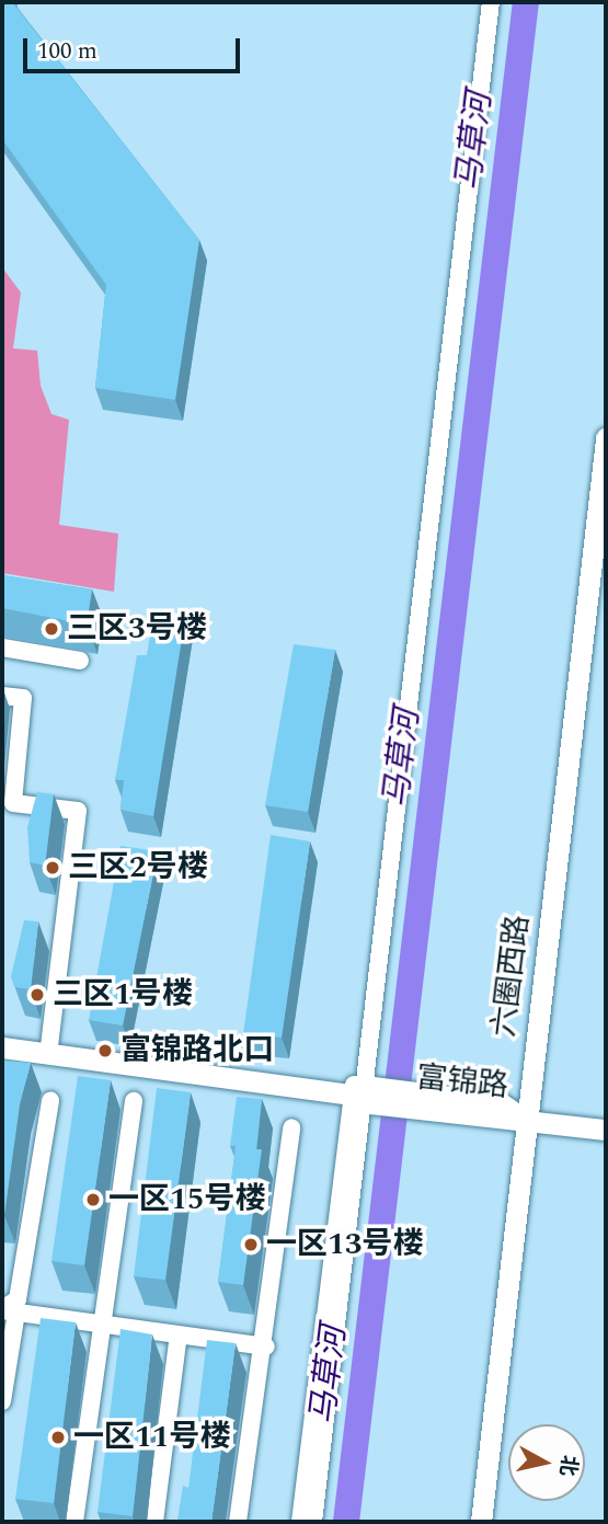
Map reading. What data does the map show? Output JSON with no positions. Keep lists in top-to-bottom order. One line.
{"streets":{"street":["六圈西路","富锦路"]},"crossings":[["六圈西路","富锦路"]],"water":["马草河"],"places":["三区3号楼","三区2号楼","三区1号楼","富锦路北口","一区15号楼","一区13号楼","一区11号楼"],"scale_bar":"100 m","north":"right"}
